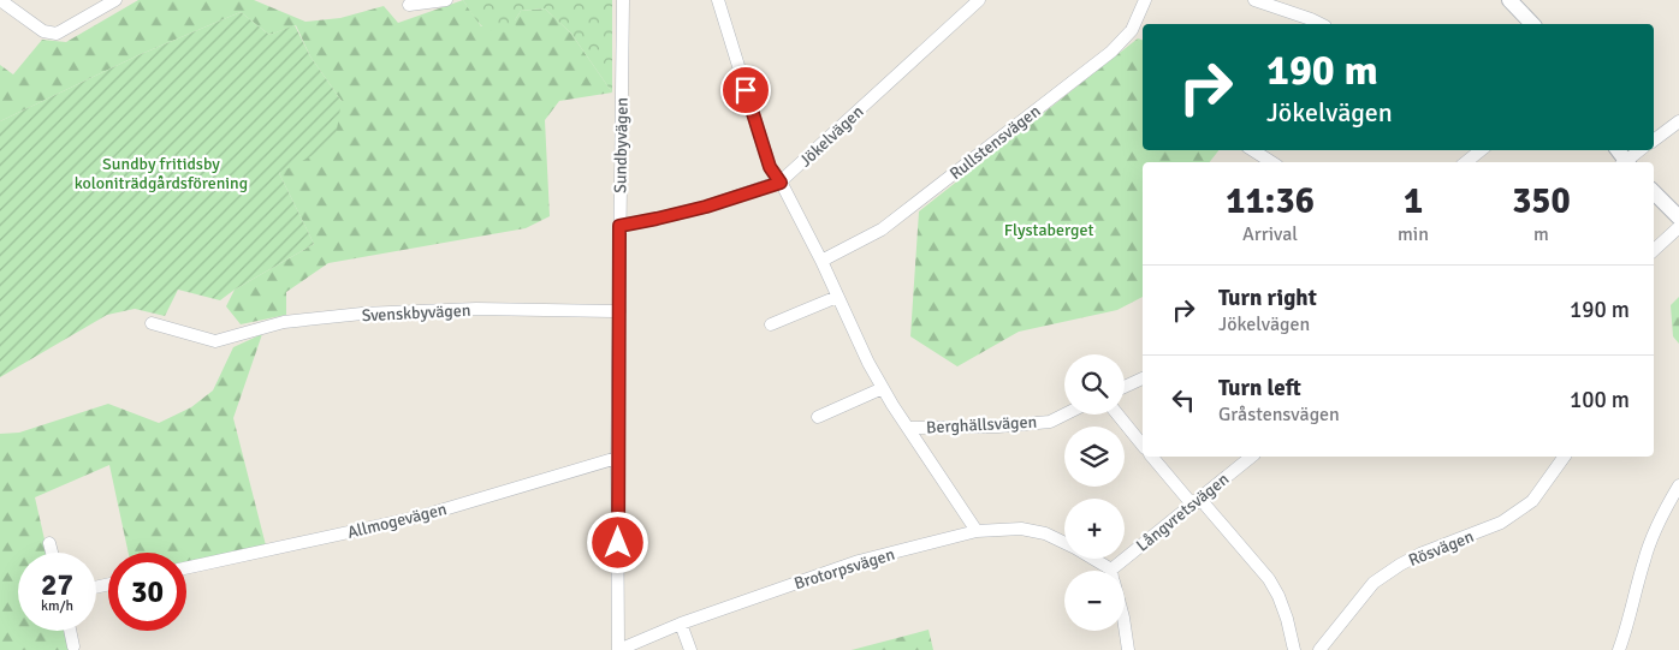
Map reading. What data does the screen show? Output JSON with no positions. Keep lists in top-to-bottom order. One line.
{"streets":{"street":["Jökelvägen","Rullstensvägen","Sundbyvägen","Svenskbyvägen","Berghällsvägen","Långvretsvägen","Allmogevägen","Rösvägen","Brotorpsvägen"]},"crossings":[["Jökelvägen","Sundbyvägen"],["Sundbyvägen","Svenskbyvägen"],["Sundbyvägen","Allmogevägen"],["Sundbyvägen","Brotorpsvägen"]],"parks":["Sundby fritidsby koloniträdgårdsförening","Flystaberget"],"page":{"turn":["190 m","Jökelvägen"],"eta":["11:36","Arrival","1","min","350","m"],"list":[{"name":"Turn right","note":"Jökelvägen","value":"190 m"},{"name":"Turn left","note":"Gråstensvägen","value":"100 m"}],"map_buttons":["+","−"],"speed":"27 km/h","limit":"30"}}
